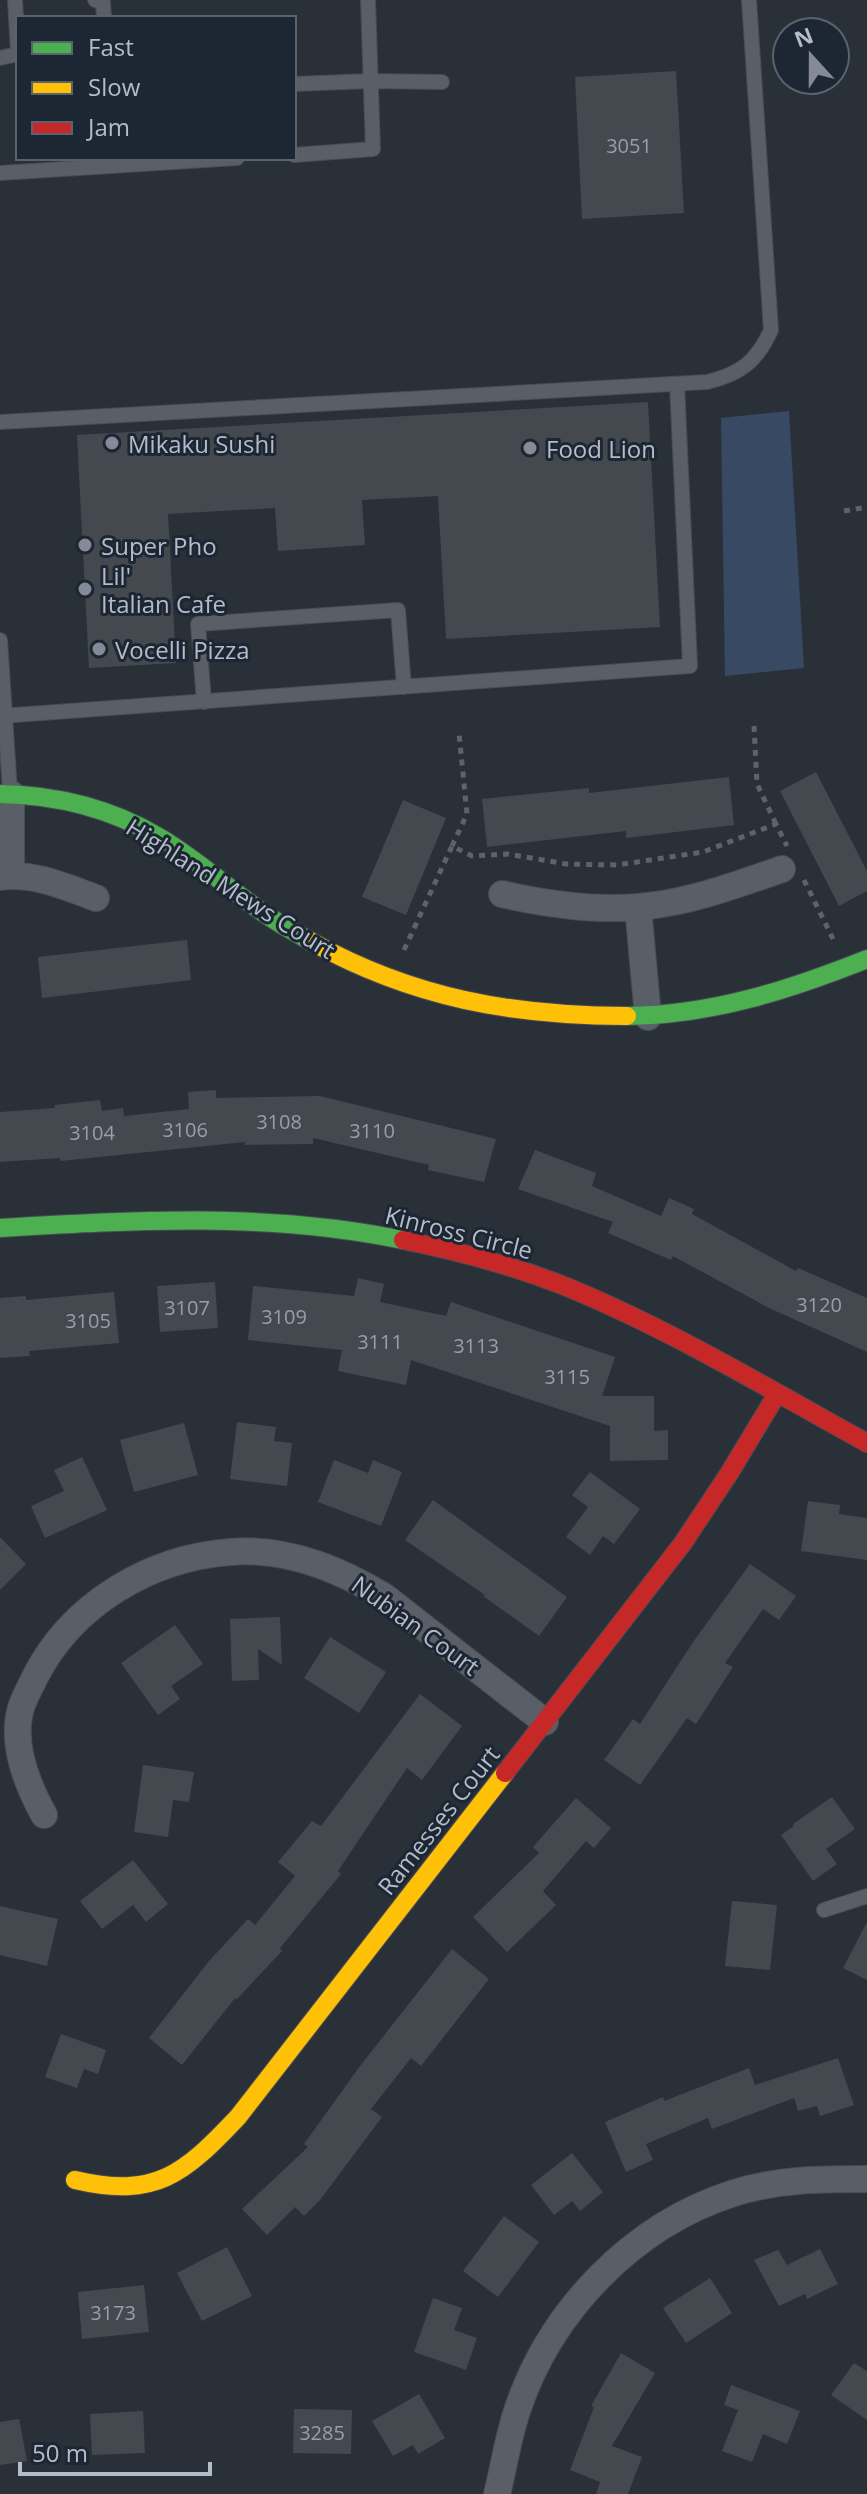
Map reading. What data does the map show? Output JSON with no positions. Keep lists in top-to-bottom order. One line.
{"streets":{"street":["Highland Mews Court","Kinross Circle","Nubian Court","Ramesses Court"]},"crossings":[["Kinross Circle","Ramesses Court"],["Nubian Court","Ramesses Court"]],"places":["Mikaku Sushi","Food Lion","Super Pho","Lil' Italian Cafe","Vocelli Pizza"],"house_numbers":["3051","3108","3106","3110","3104","3120","3107","3109","3105","3111","3113","3115","3173","3285"],"legend":["Fast","Slow","Jam"],"scale_bar":"50 m","north":"top"}
